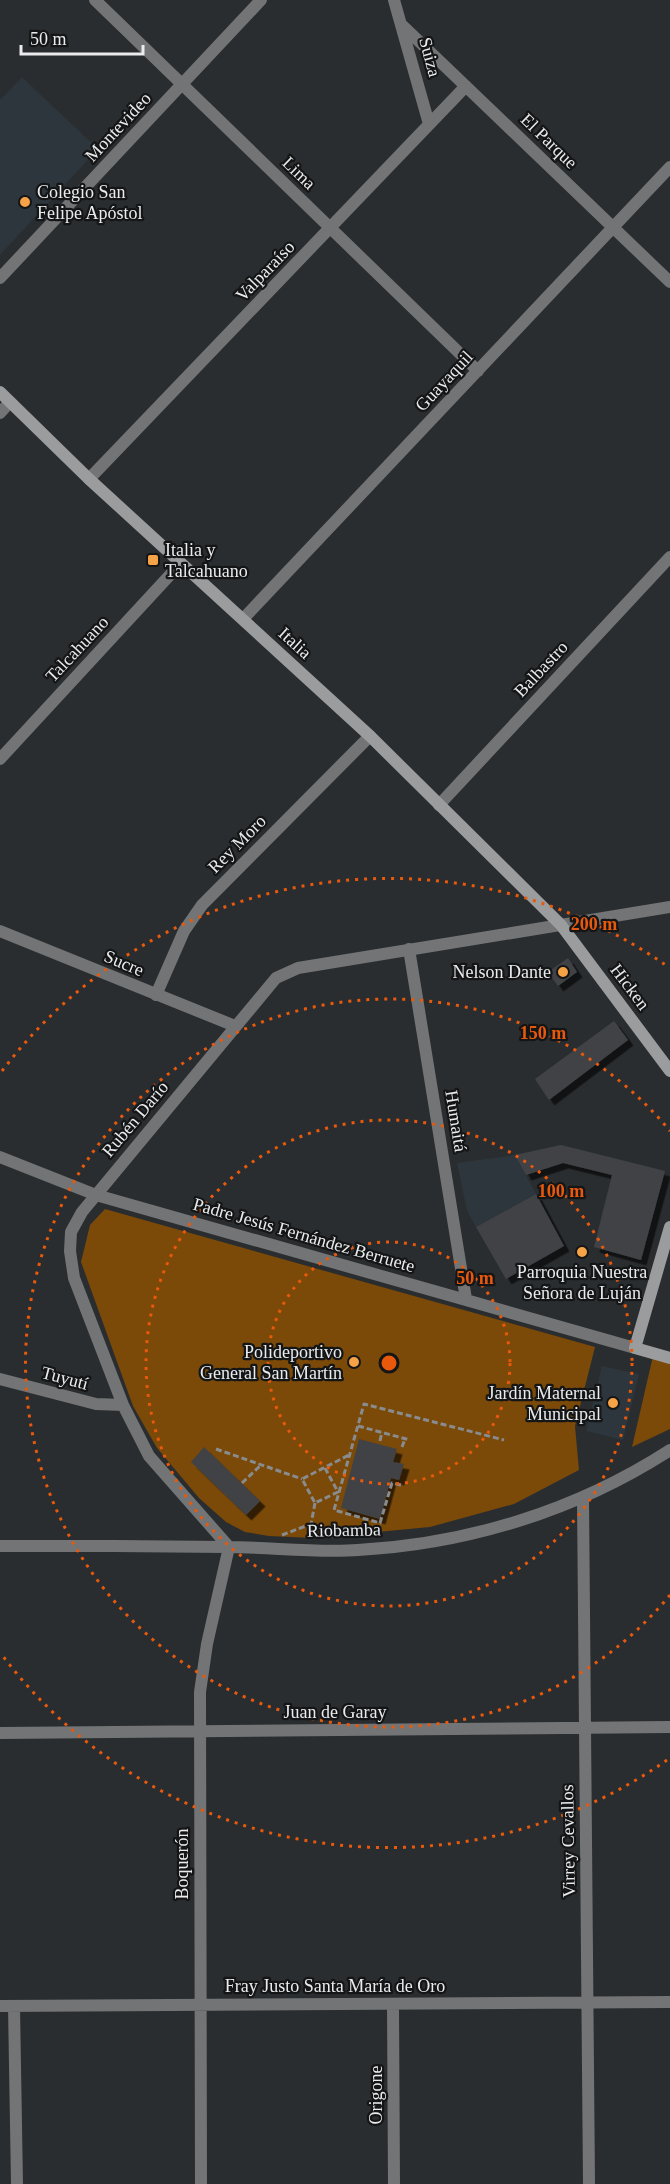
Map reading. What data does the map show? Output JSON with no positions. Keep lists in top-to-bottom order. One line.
{"streets":{"street":["Suiza","Montevideo","El Parque","Lima","Valparaíso","Guayaquil","Italia","Talcahuano","Balbastro","Rey Moro","Sucre","Hicken","Rubén Darío","Humaitá","Padre Jesús Fernández Berruete","Tuyutí","Riobamba","Juan de Garay","Virrey Cevallos","Boquerón","Fray Justo Santa María de Oro","Origone"]},"crossings":[["Suiza","El Parque"],["Suiza","Valparaíso"],["Montevideo","Lima"],["El Parque","Valparaíso"],["El Parque","Guayaquil"],["Lima","Valparaíso"],["Lima","Guayaquil"],["Valparaíso","Italia"],["Guayaquil","Italia"],["Italia","Talcahuano"],["Italia","Balbastro"],["Italia","Rey Moro"],["Italia","Hicken"],["Italia","Rubén Darío"],["Rey Moro","Sucre"],["Sucre","Rubén Darío"],["Hicken","Rubén Darío"],["Rubén Darío","Humaitá"],["Rubén Darío","Padre Jesús Fernández Berruete"],["Rubén Darío","Tuyutí"],["Rubén Darío","Riobamba"],["Rubén Darío","Boquerón"],["Humaitá","Padre Jesús Fernández Berruete"],["Riobamba","Virrey Cevallos"],["Riobamba","Boquerón"],["Juan de Garay","Virrey Cevallos"],["Juan de Garay","Boquerón"],["Virrey Cevallos","Fray Justo Santa María de Oro"],["Boquerón","Fray Justo Santa María de Oro"],["Fray Justo Santa María de Oro","Origone"]],"places":{"other":["Colegio San Felipe Apóstol","Nelson Dante","Parroquia Nuestra Señora de Luján","Polideportivo General San Martín","Jardín Maternal Municipal"],"transit":["Italia y Talcahuano"]},"scale_bar":"50 m","rings":["200 m","150 m","100 m","50 m"]}
